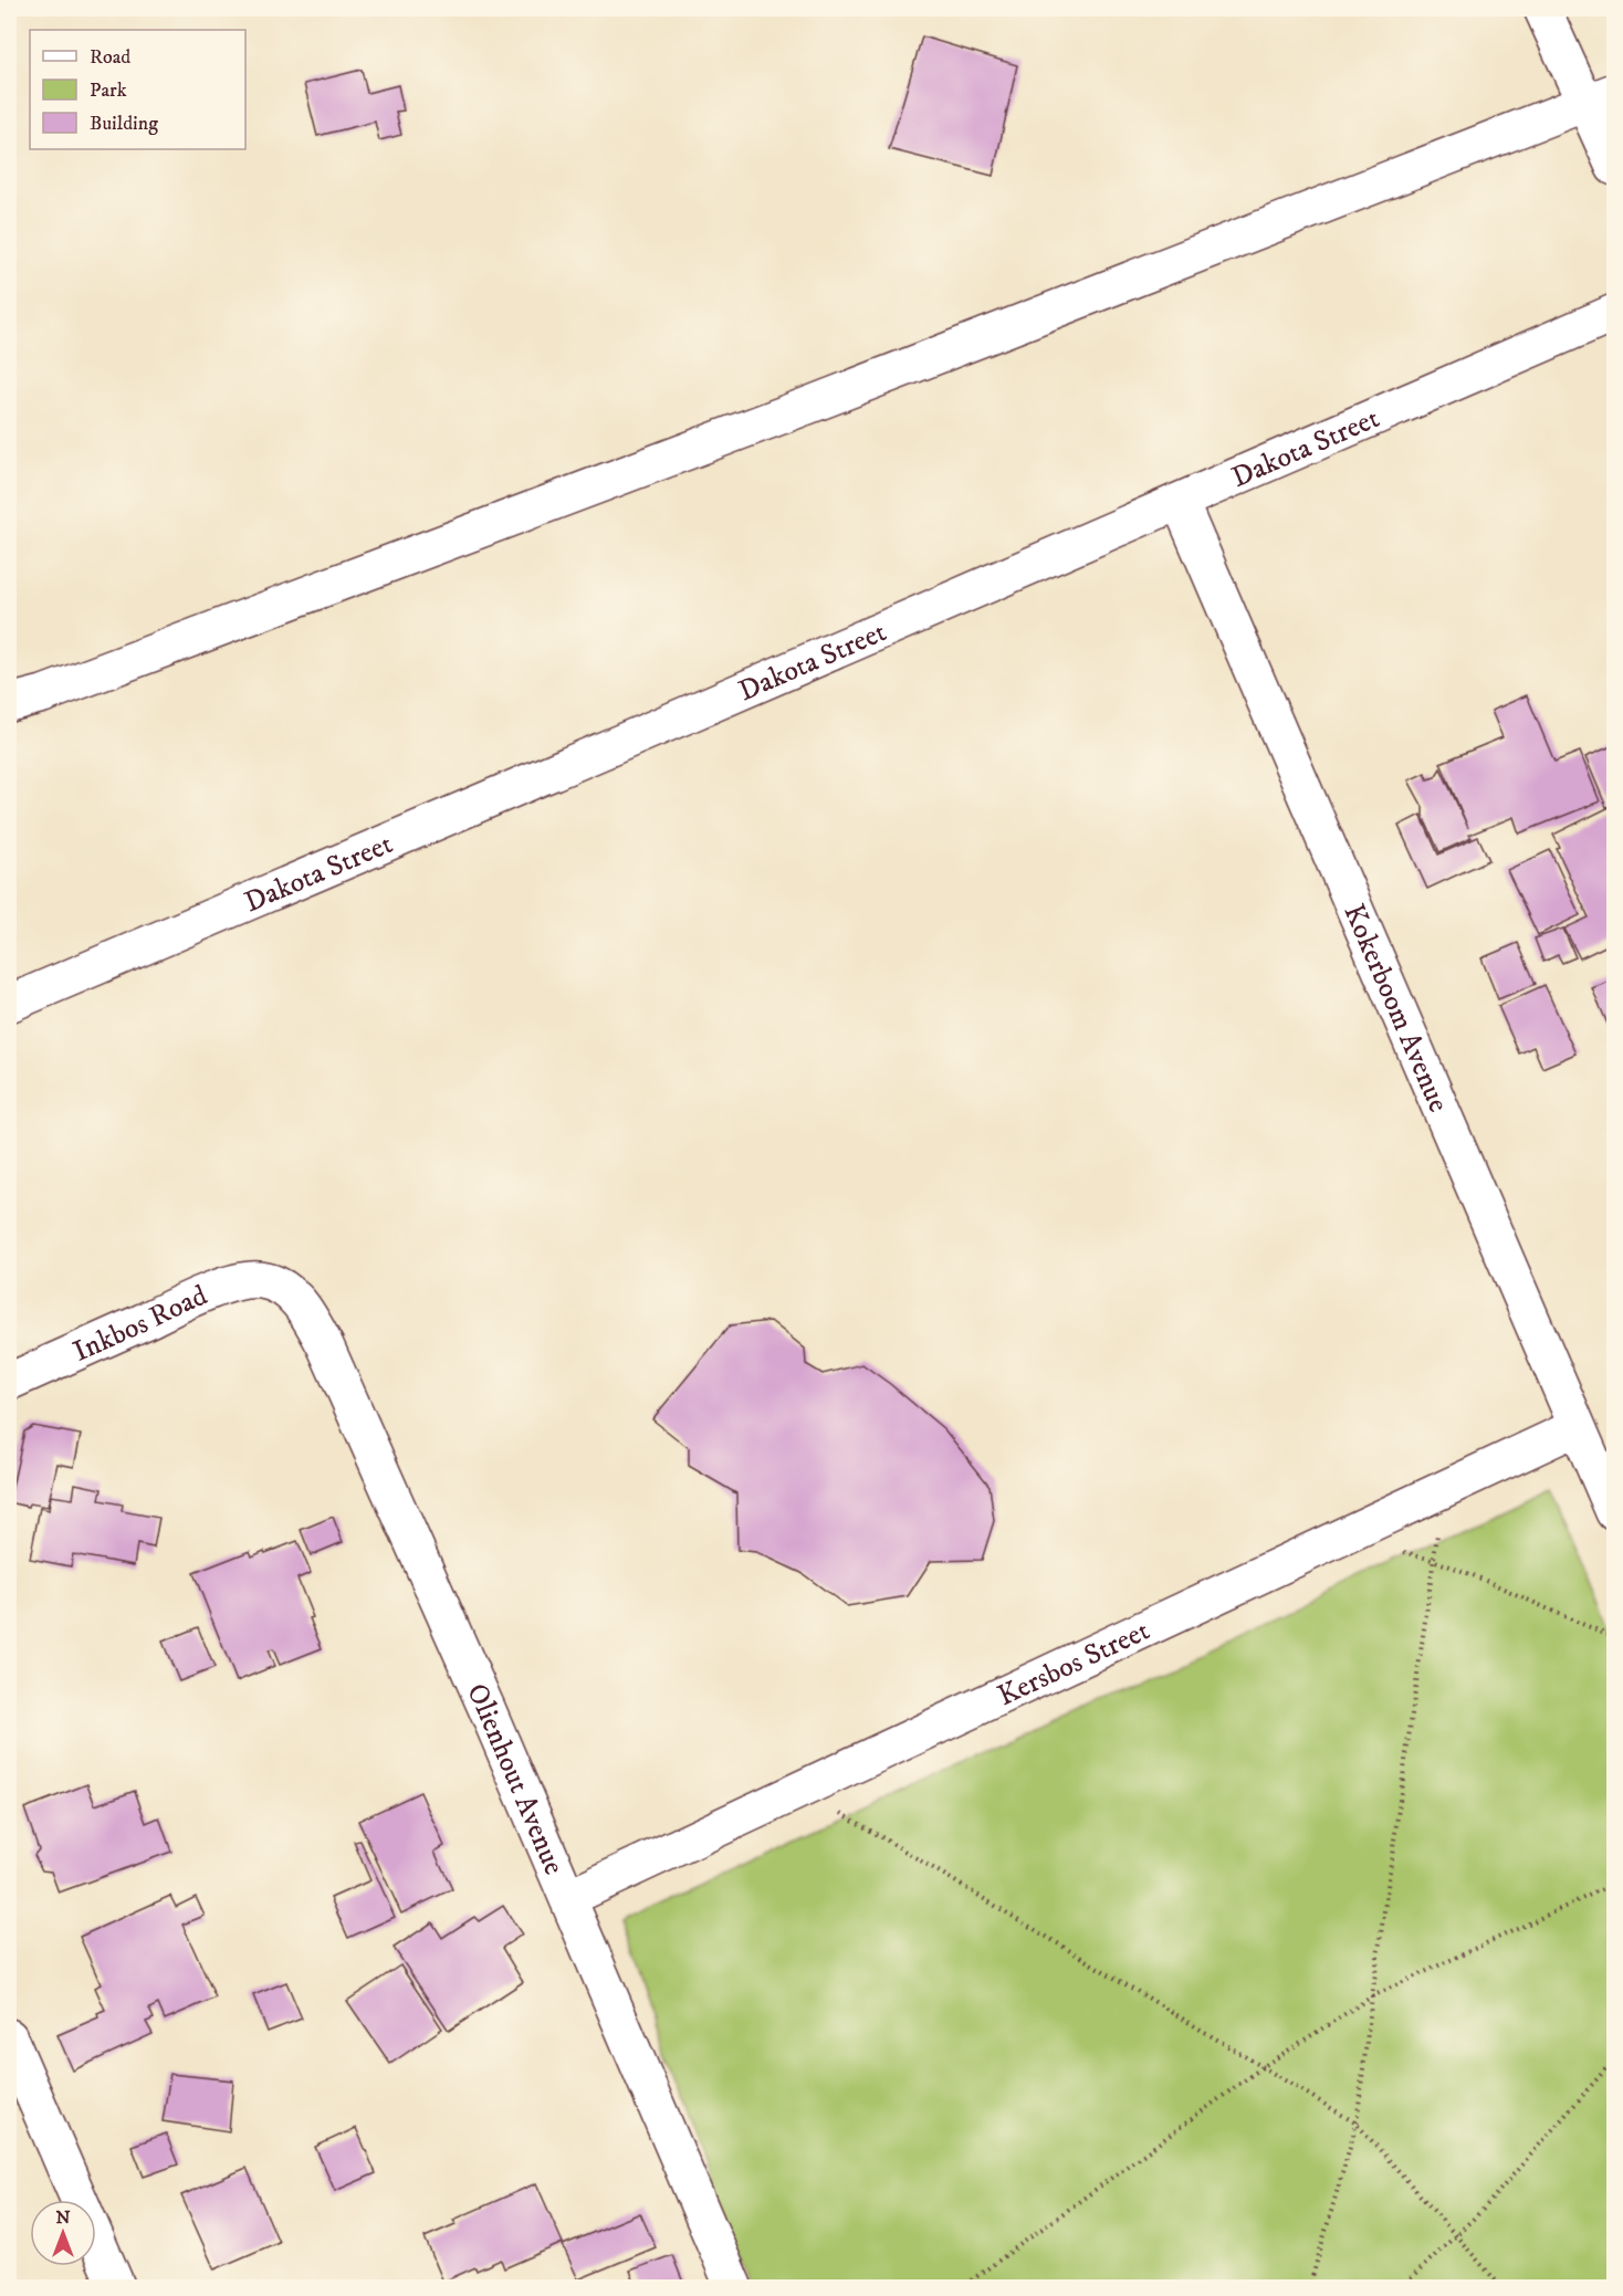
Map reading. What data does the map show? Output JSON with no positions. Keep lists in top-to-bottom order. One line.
{"streets":{"street":["Dakota Street","Kokerboom Avenue","Inkbos Road","Kersbos Street","Olienhout Avenue"]},"crossings":[["Dakota Street","Kokerboom Avenue"],["Kokerboom Avenue","Kersbos Street"],["Inkbos Road","Olienhout Avenue"],["Kersbos Street","Olienhout Avenue"]],"legend":["Road","Park","Building"],"north":"top"}
